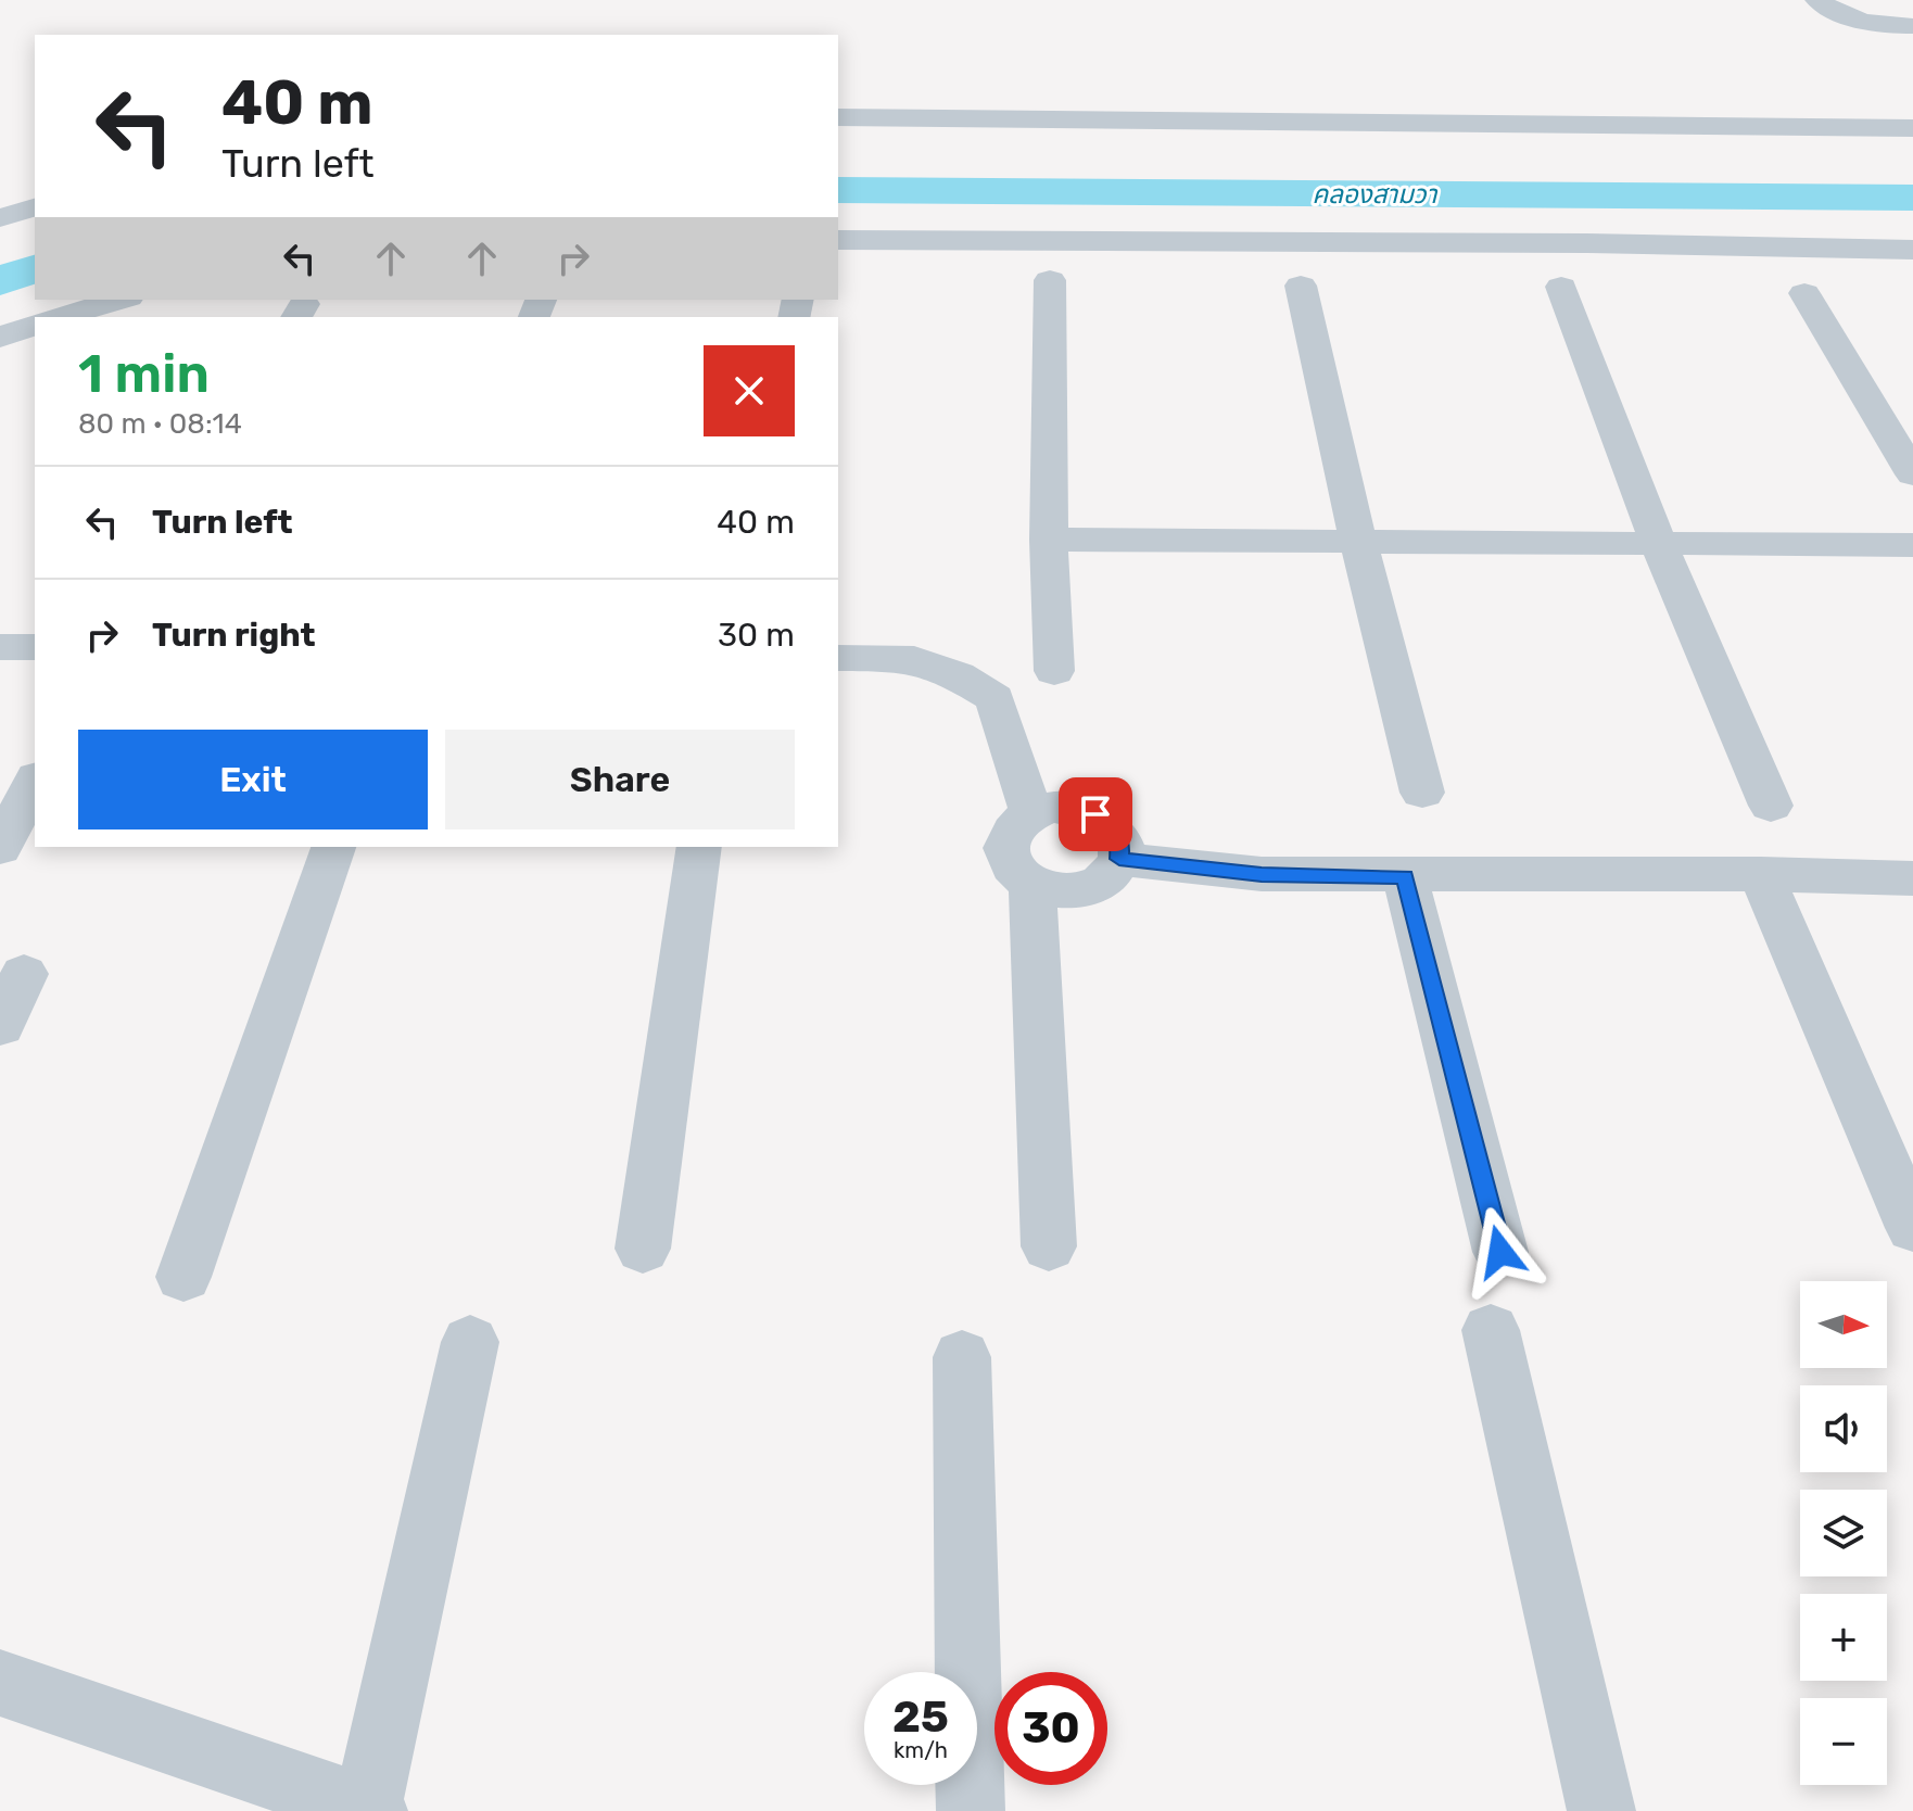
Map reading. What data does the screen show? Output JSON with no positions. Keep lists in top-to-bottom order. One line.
{"water":["คลองสามวา"],"north":"right","page":{"turn":["40 m","Turn left"],"heading":["1 min","80 m · 08:14"],"list":[{"name":"Turn left","value":"40 m"},{"name":"Turn right","value":"30 m"}],"buttons":["Exit","Share"],"map_buttons":["+","−"],"speed":"25 km/h","limit":"30"}}
